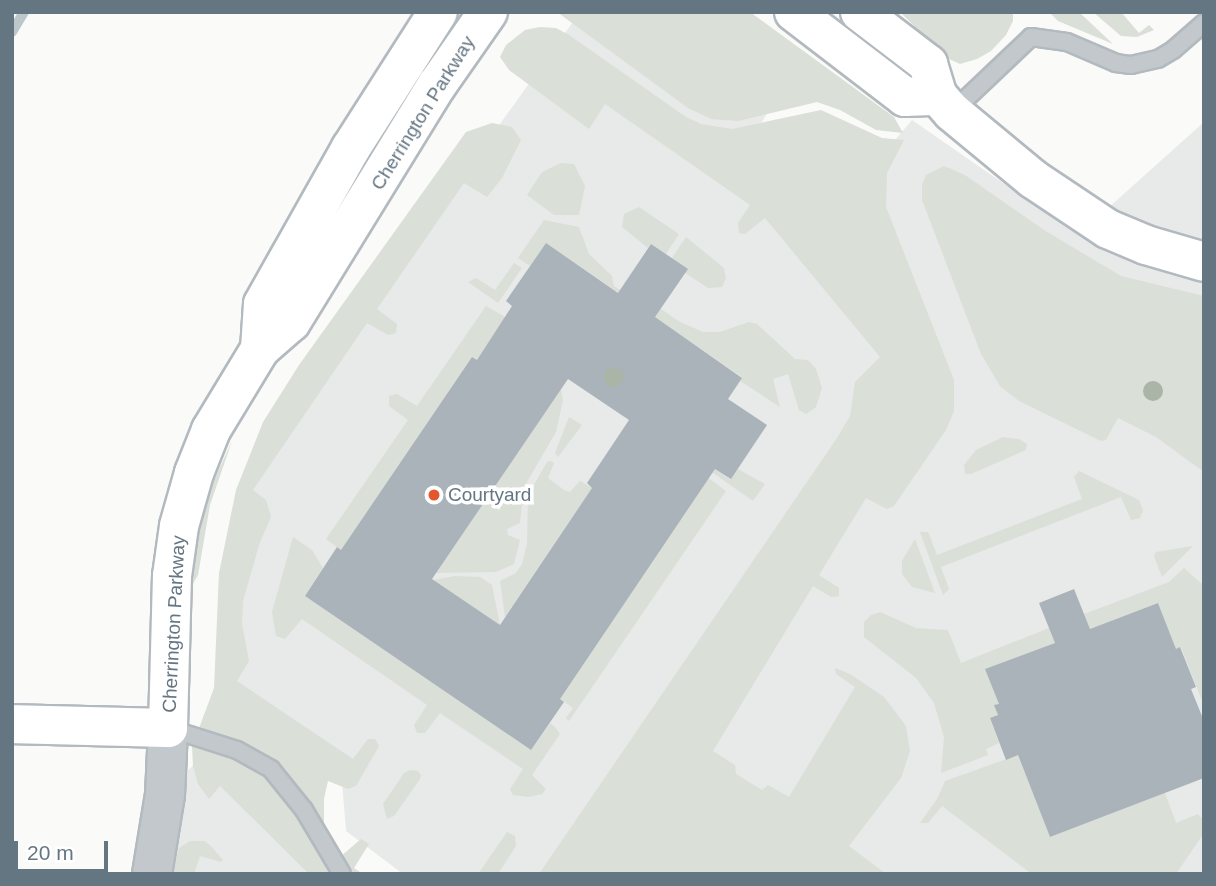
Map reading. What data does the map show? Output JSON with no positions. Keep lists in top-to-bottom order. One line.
{"streets":{"main road":["Cherrington Parkway"]},"places":["Courtyard"],"scale_bar":"20 m"}
